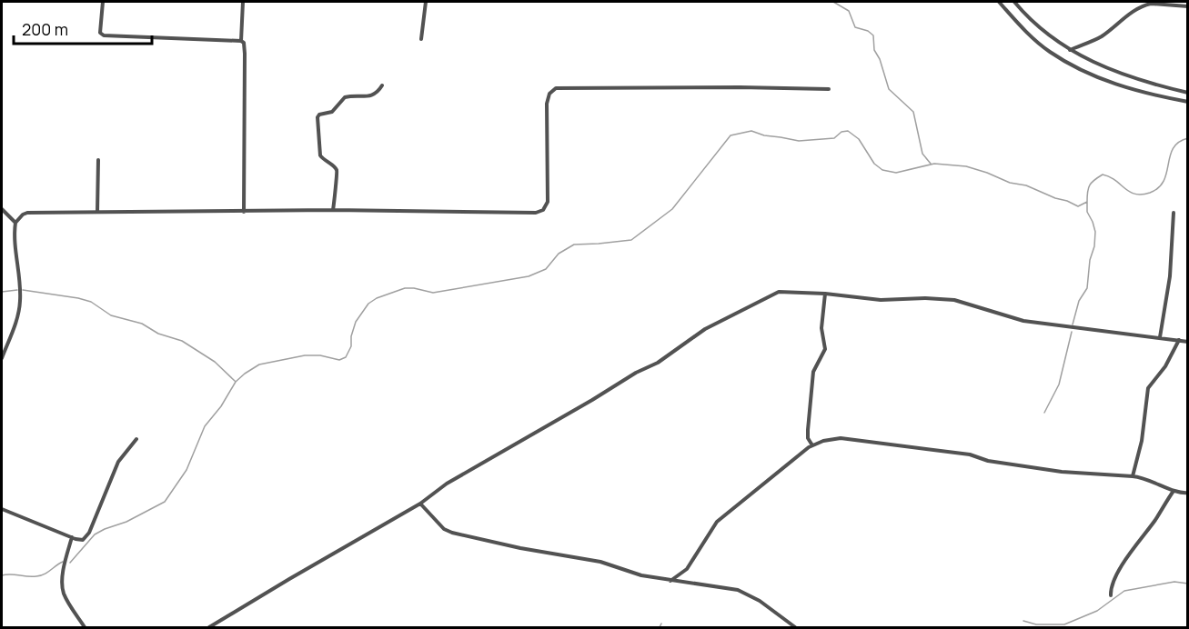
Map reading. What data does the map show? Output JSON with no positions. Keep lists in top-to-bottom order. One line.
{"scale_bar":"200 m"}
